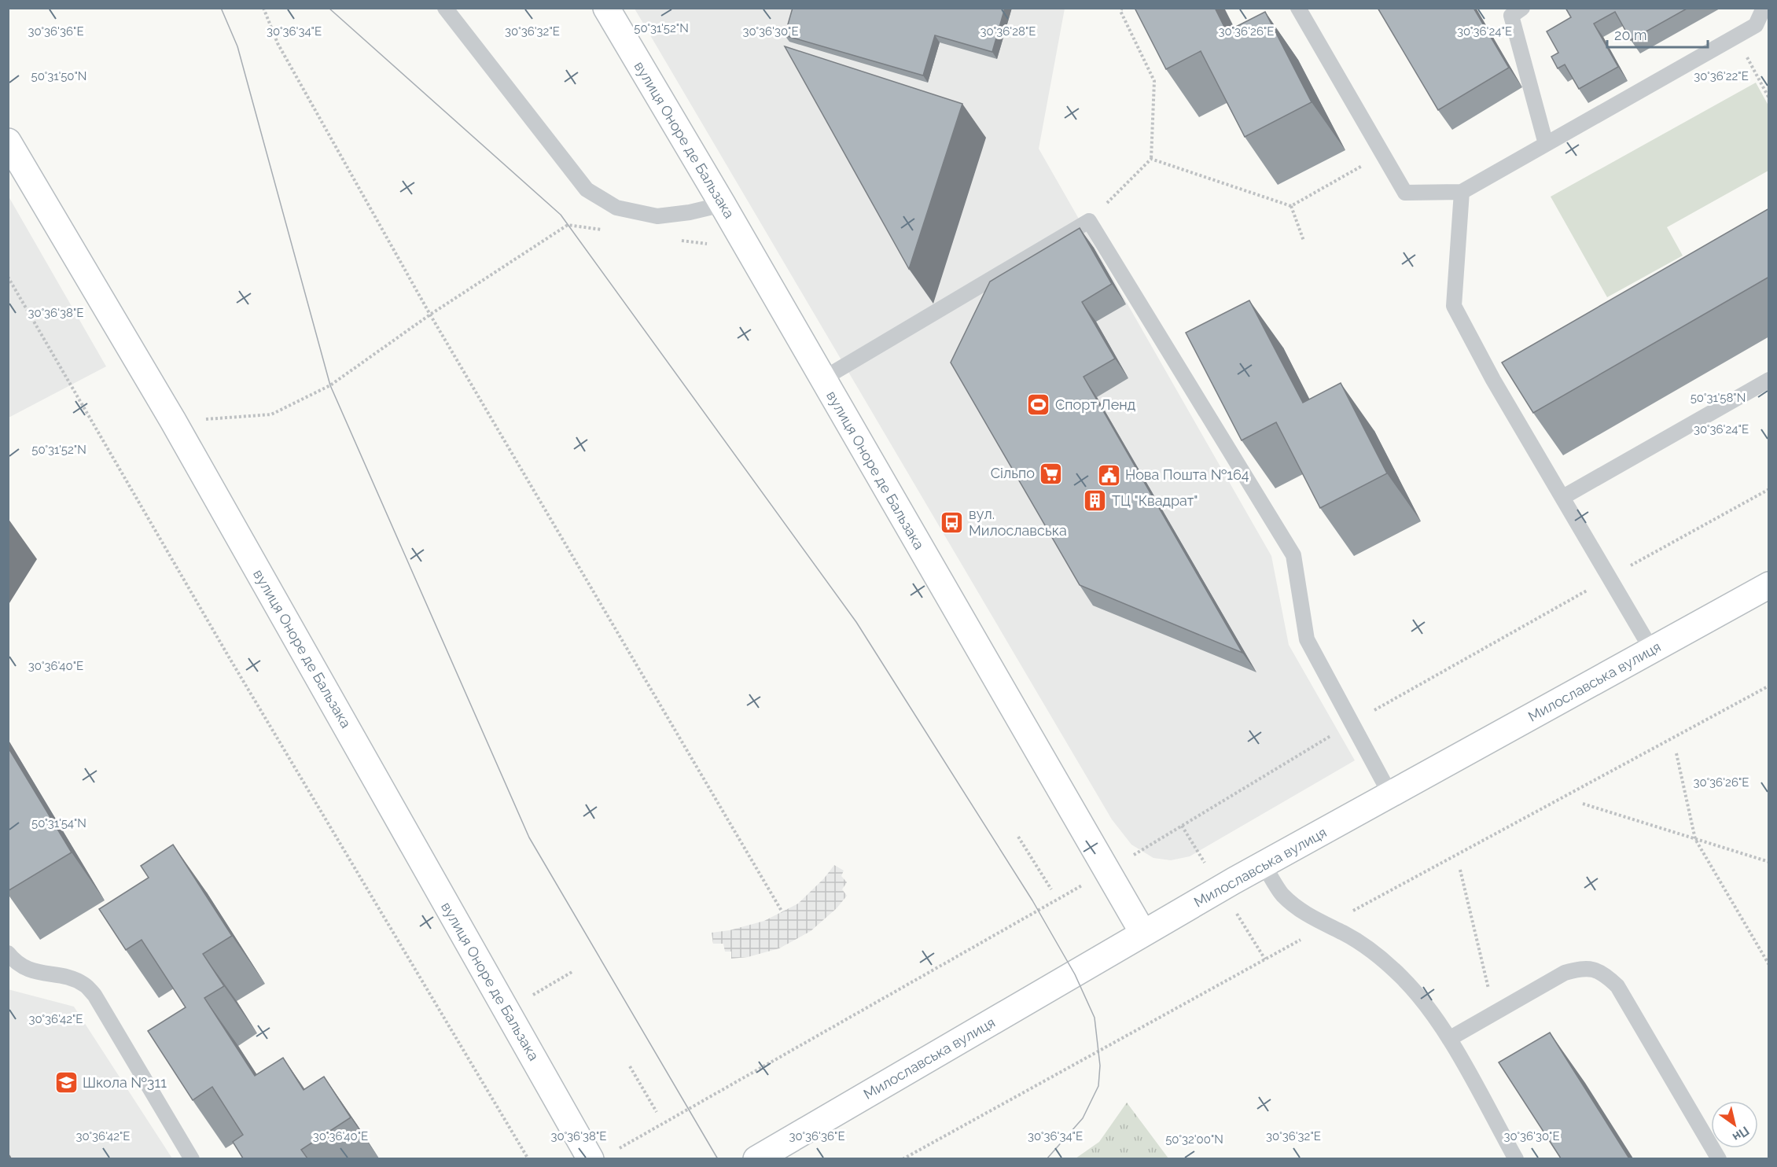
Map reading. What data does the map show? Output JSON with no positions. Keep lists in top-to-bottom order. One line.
{"streets":{"street":["вулиця Оноре де Бальзака","Милославська вулиця"]},"crossings":[["вулиця Оноре де Бальзака","Милославська вулиця"]],"places":{"sports":["Спорт Ленд"],"supermarket":["Сільпо"],"public building":["Нова Пошта №164"],"building":["ТЦ \"Квадрат\""],"bus stop":["вул. Милославська"],"school or university":["Школа №311"]},"scale_bar":"20 m","north":"bottom right","coordinates":["50°31'52\"N","30°36'36\"E","30°36'34\"E","30°36'30\"E","30°36'26\"E","30°36'32\"E","30°36'28\"E","30°36'24\"E","50°31'50\"N","30°36'22\"E","30°36'38\"E","50°31'58\"N","30°36'40\"E","50°31'54\"N","30°36'42\"E","50°32'00\"N"]}
